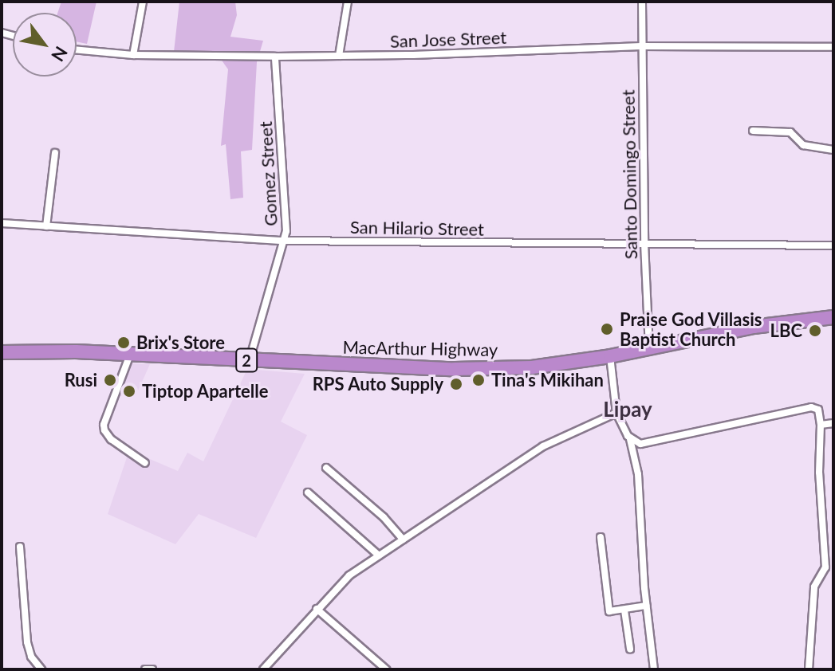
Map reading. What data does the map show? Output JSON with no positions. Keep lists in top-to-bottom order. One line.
{"streets":{"highway":["MacArthur Highway","2"],"street":["San Jose Street","Gomez Street","Santo Domingo Street","San Hilario Street"]},"crossings":[["San Jose Street","Gomez Street"],["San Jose Street","Santo Domingo Street"],["Gomez Street","San Hilario Street"],["Gomez Street","MacArthur Highway"],["Santo Domingo Street","San Hilario Street"],["Santo Domingo Street","MacArthur Highway"]],"districts":["Lipay"],"places":["Praise God Villasis Baptist Church","LBC","Brix's Store","Rusi","Tina's Mikihan","RPS Auto Supply","Tiptop Apartelle"],"north":"bottom right"}
